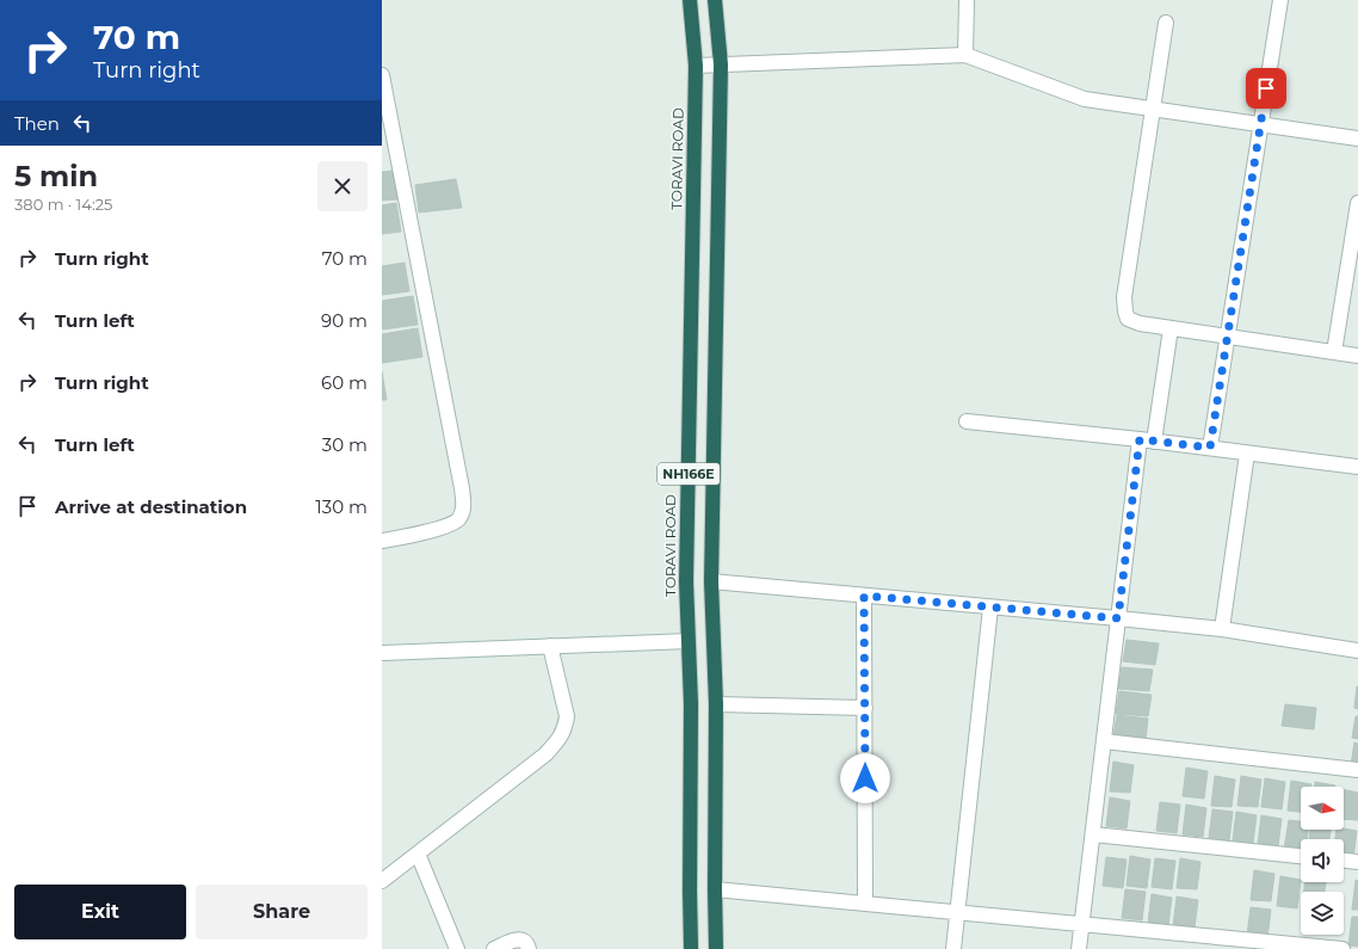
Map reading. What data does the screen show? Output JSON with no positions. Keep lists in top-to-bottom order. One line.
{"streets":{"highway":["TORAVI ROAD","NH166E"]},"north":"right","page":{"turn":["70 m","Turn right"],"then":"Then","heading":["5 min","380 m · 14:25"],"list":[{"name":"Turn right","value":"70 m"},{"name":"Turn left","value":"90 m"},{"name":"Turn right","value":"60 m"},{"name":"Turn left","value":"30 m"},{"name":"Arrive at destination","value":"130 m"}],"buttons":["Exit","Share"]}}
